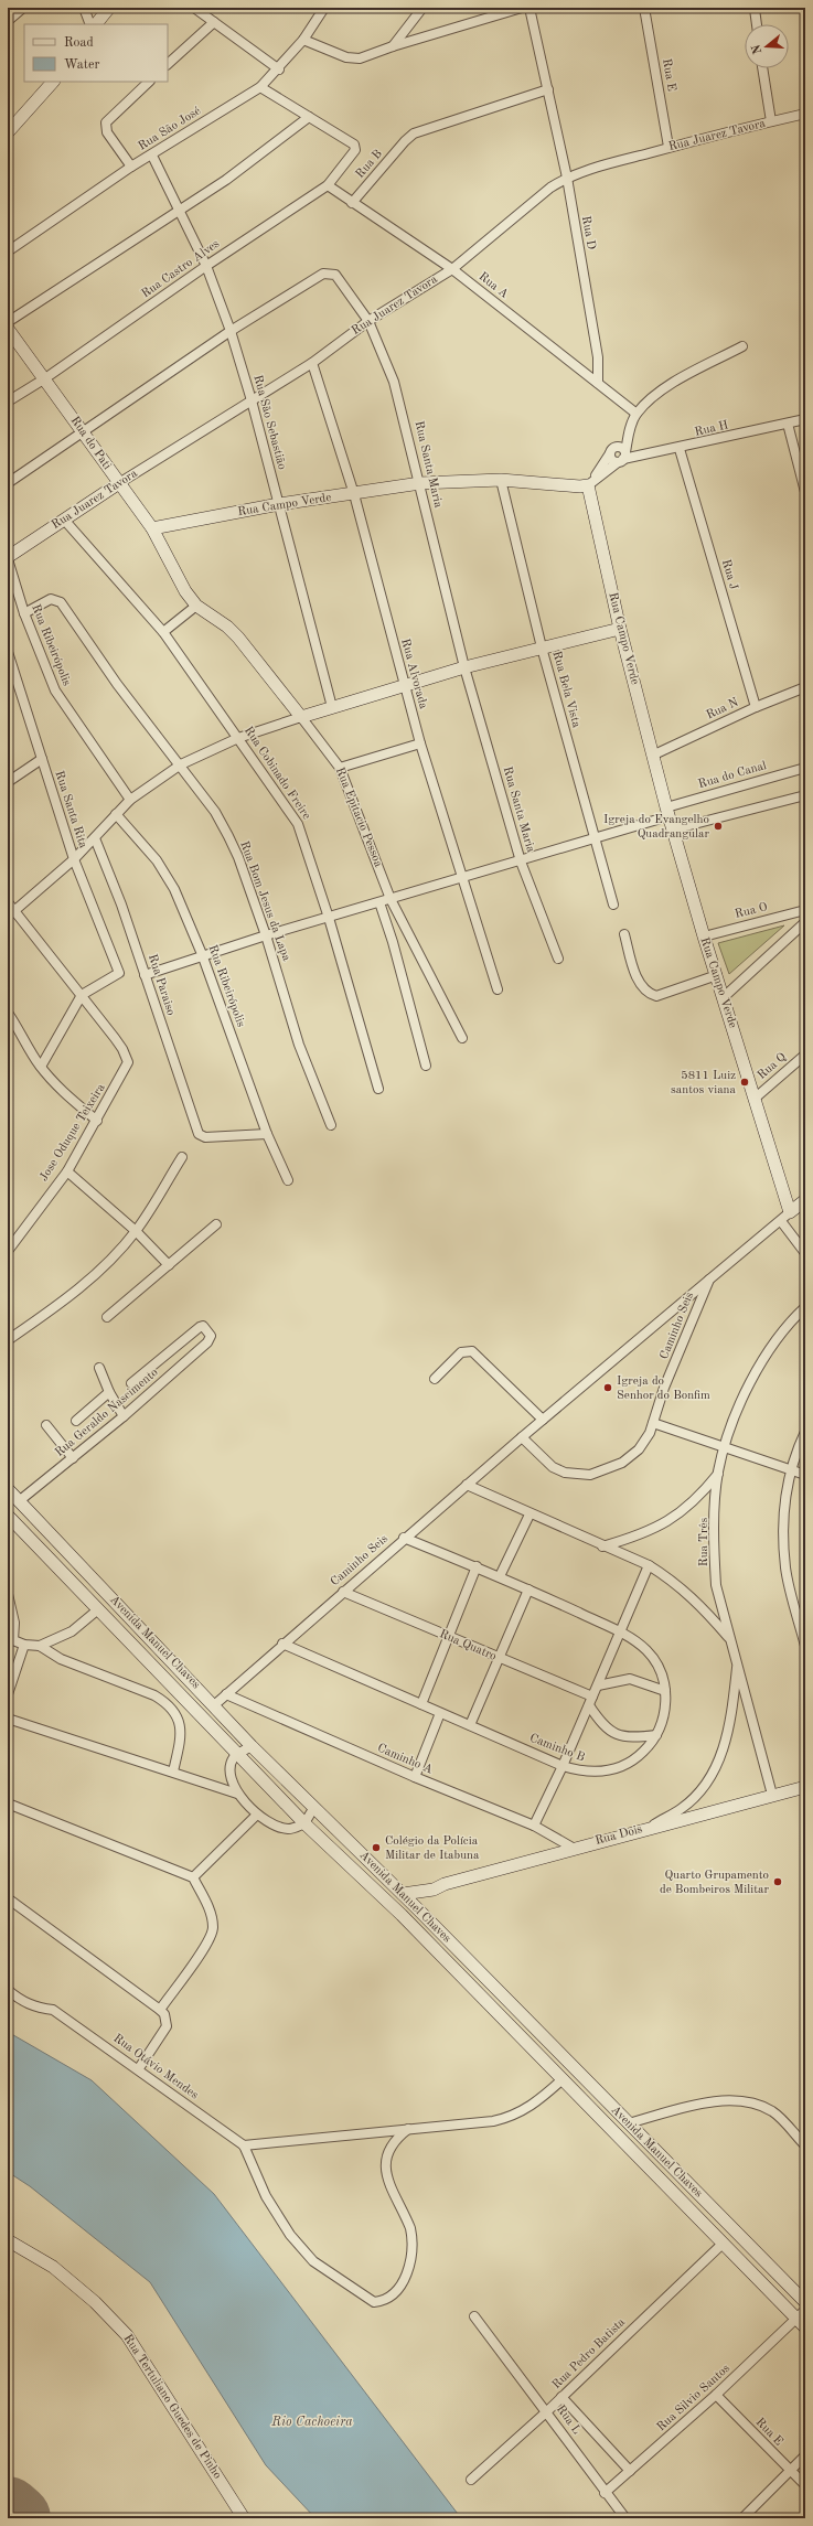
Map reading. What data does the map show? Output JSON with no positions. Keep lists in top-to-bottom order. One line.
{"streets":{"street":["Rua E","Rua São José","Rua Juarez Tavora","Rua B","Rua D","Rua Castro Alves","Rua A","Rua São Sebastião","Rua H","Rua do Pati","Rua Santa Maria","Rua Campo Verde","Rua J","Rua Ribeirópolis","Rua Alvorada","Rua Bela Vista","Rua N","Rua Cobinado Freire","Rua do Canal","Rua Santa Rita","Rua Epitacio Pessoa","Rua Bom Jesus da Lapa","Rua O","Rua Paraiso","Rua Q","Jose Oduque Teixeira","Caminho Seis","Rua Geraldo Nascimento","Rua Três","Avenida Manuel Chaves","Rua Quatro","Caminho B","Caminho A","Rua Dois","Rua Otávio Mendes","Rua Pedro Batista","Rua Silvio Santos","Rua Tertuliano Guedes de Pinho","Rua L"]},"crossings":[["Rua E","Rua Juarez Tavora"],["Rua E","Rua Silvio Santos"],["Rua São José","Rua São Sebastião"],["Rua Juarez Tavora","Rua D"],["Rua Juarez Tavora","Rua A"],["Rua Juarez Tavora","Rua São Sebastião"],["Rua Juarez Tavora","Rua do Pati"],["Rua Juarez Tavora","Rua Santa Maria"],["Rua Juarez Tavora","Rua Ribeirópolis"],["Rua Juarez Tavora","Rua Alvorada"],["Rua Juarez Tavora","Rua Cobinado Freire"],["Rua B","Rua D"],["Rua B","Rua A"],["Rua D","Rua A"],["Rua Castro Alves","Rua A"],["Rua Castro Alves","Rua São Sebastião"],["Rua Castro Alves","Rua do Pati"],["Rua São Sebastião","Rua Santa Maria"],["Rua São Sebastião","Rua Campo Verde"],["Rua H","Rua Campo Verde"],["Rua H","Rua J"],["Rua do Pati","Rua Santa Maria"],["Rua do Pati","Rua Campo Verde"],["Rua do Pati","Rua Epitacio Pessoa"],["Rua Santa Maria","Rua Campo Verde"],["Rua Santa Maria","Rua do Canal"],["Rua Campo Verde","Rua Alvorada"],["Rua Campo Verde","Rua Bela Vista"],["Rua Campo Verde","Rua N"],["Rua Campo Verde","Rua do Canal"],["Rua Campo Verde","Rua O"],["Rua Campo Verde","Rua Q"],["Rua J","Rua N"],["Rua Ribeirópolis","Rua do Canal"],["Rua Ribeirópolis","Rua Bom Jesus da Lapa"],["Rua Ribeirópolis","Rua Paraiso"],["Rua Alvorada","Rua do Canal"],["Rua Bela Vista","Rua do Canal"],["Rua Cobinado Freire","Rua do Canal"],["Rua do Canal","Rua Epitacio Pessoa"],["Rua do Canal","Rua Bom Jesus da Lapa"],["Rua do Canal","Rua Paraiso"],["Rua Santa Rita","Jose Oduque Teixeira"],["Caminho Seis","Avenida Manuel Chaves"],["Caminho Seis","Rua Quatro"],["Caminho Seis","Caminho B"],["Caminho Seis","Caminho A"],["Rua Geraldo Nascimento","Avenida Manuel Chaves"],["Rua Três","Rua Dois"],["Avenida Manuel Chaves","Rua Dois"],["Avenida Manuel Chaves","Rua Pedro Batista"],["Avenida Manuel Chaves","Rua Silvio Santos"],["Rua Quatro","Caminho B"],["Caminho A","Rua Dois"],["Rua Pedro Batista","Rua L"],["Rua Silvio Santos","Rua L"]],"water":["Rio Cachoeira"],"places":["Igreja do Evangelho Quadrangular","5811 Luiz santos viana","Igreja do Senhor do Bonfim","Colégio da Polícia Militar de Itabuna","Quarto Grupamento de Bombeiros Militar"],"legend":["Road","Water"],"north":"left"}
